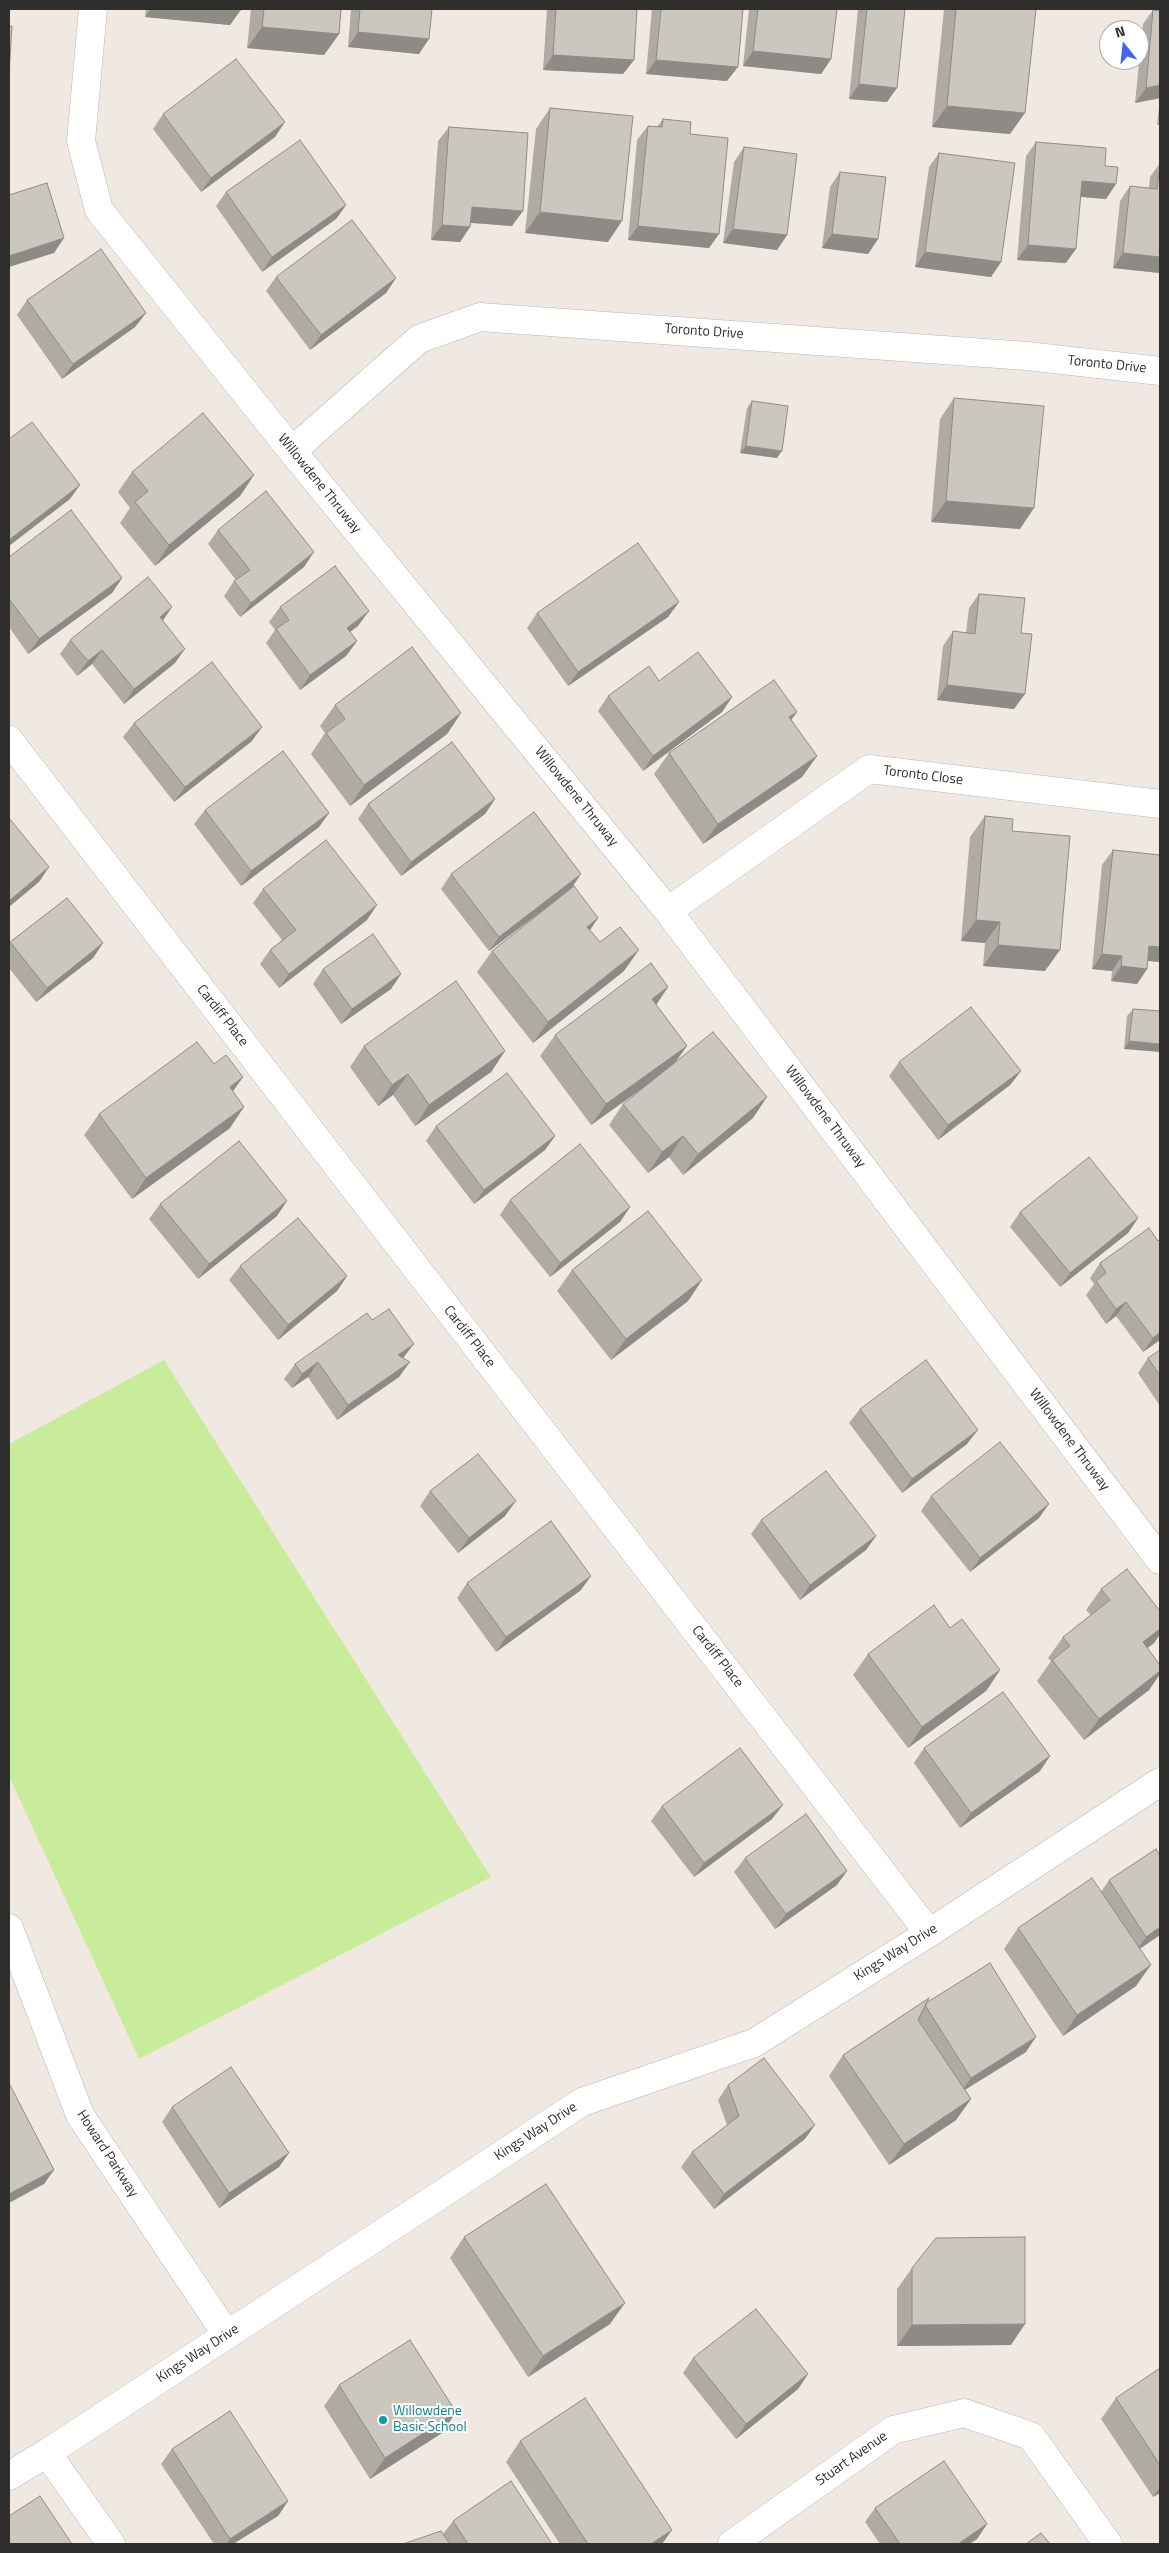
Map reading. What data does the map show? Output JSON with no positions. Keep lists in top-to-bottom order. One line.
{"streets":{"street":["Toronto Drive","Willowdene Thruway","Toronto Close","Cardiff Place","Kings Way Drive","Howard Parkway","Stuart Avenue"]},"crossings":[["Toronto Drive","Willowdene Thruway"],["Willowdene Thruway","Toronto Close"],["Cardiff Place","Kings Way Drive"],["Kings Way Drive","Howard Parkway"]],"places":["Willowdene Basic School"],"north":"top"}
